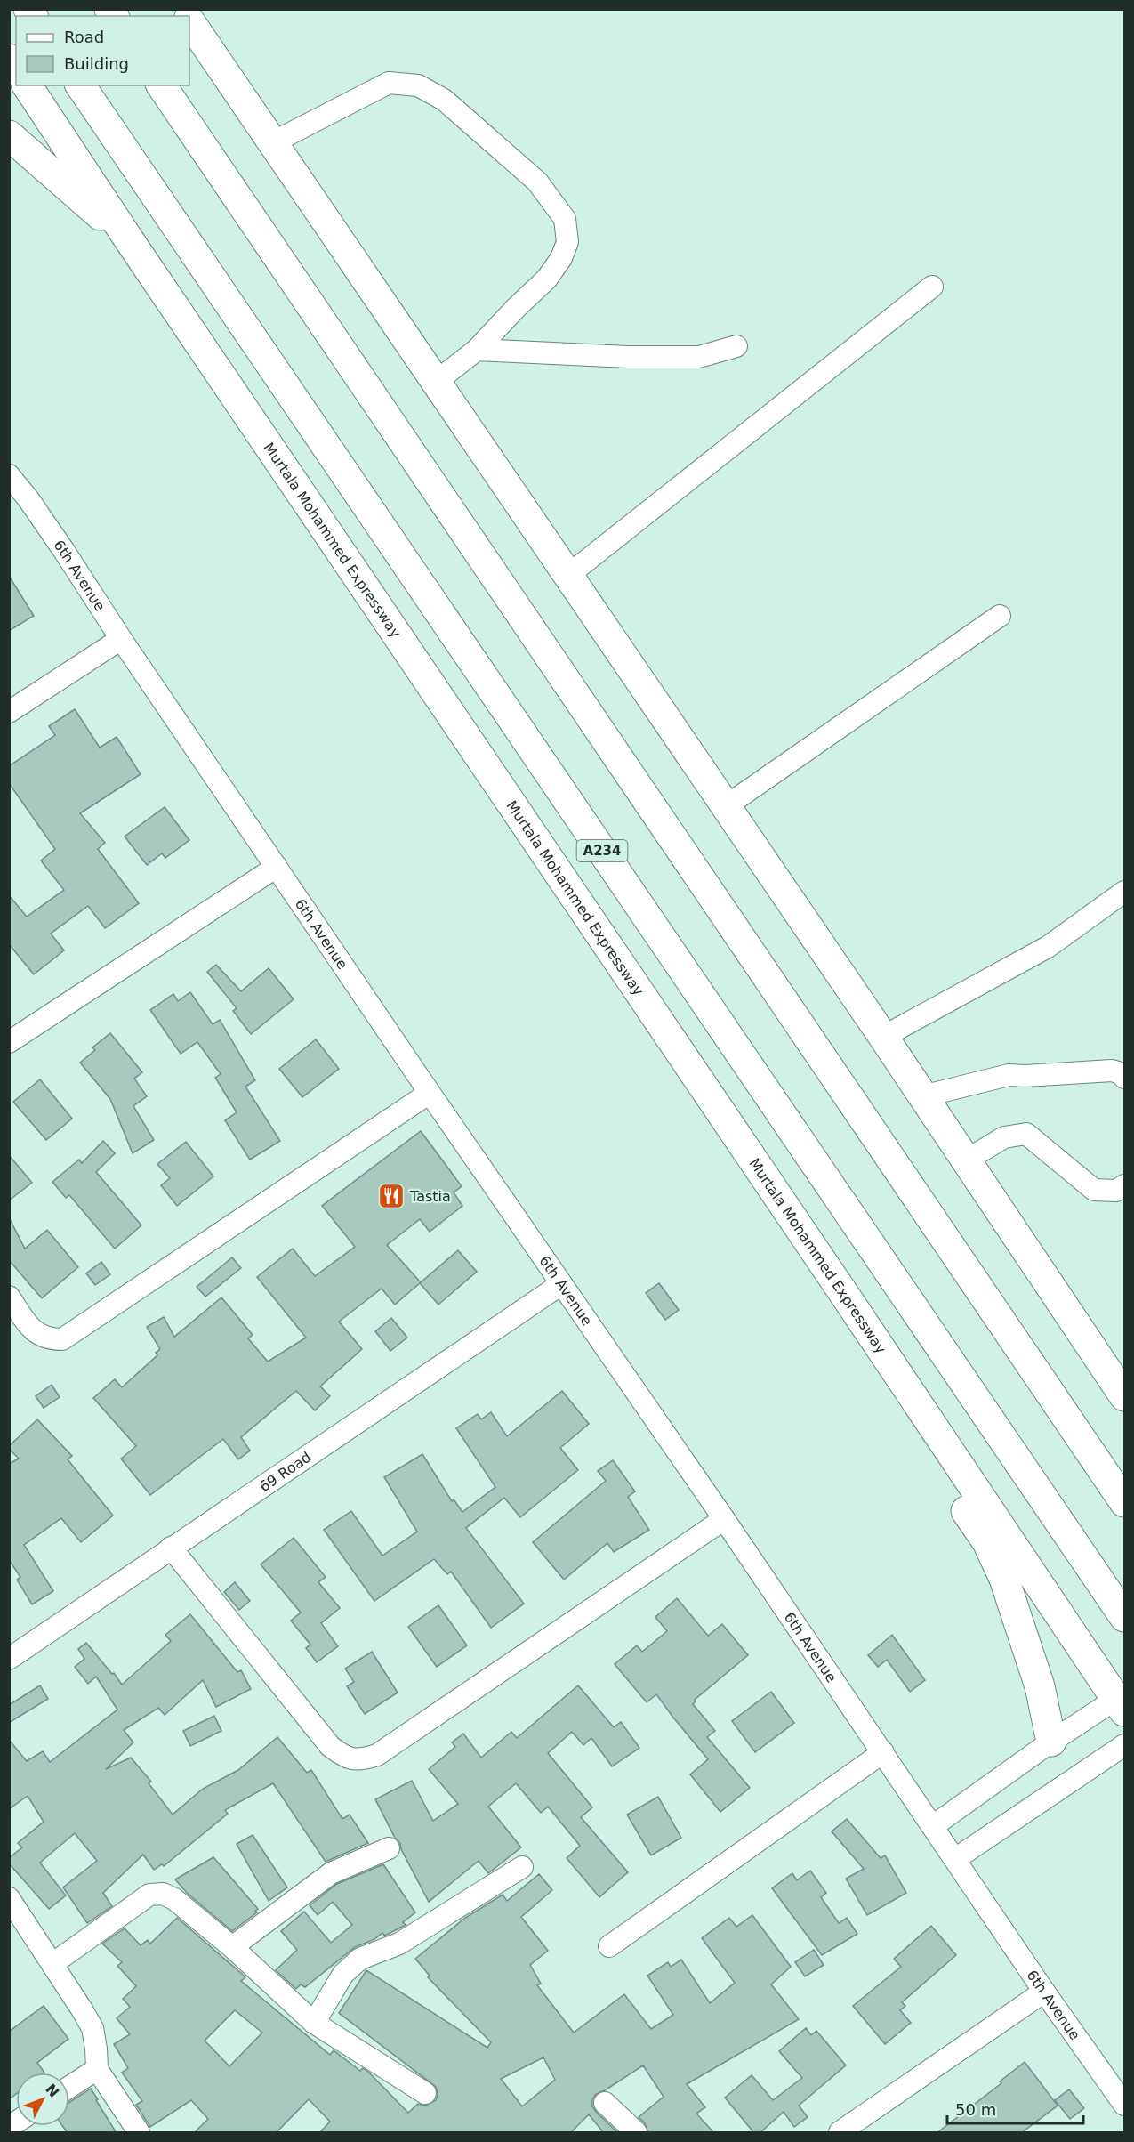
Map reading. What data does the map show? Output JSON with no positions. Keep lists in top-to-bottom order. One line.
{"streets":{"highway":["Murtala Mohammed Expressway","A234"],"street":["6th Avenue","69 Road"]},"crossings":[["6th Avenue","69 Road"]],"places":{"restaurant":["Tastia"]},"legend":["Road","Building"],"scale_bar":"50 m","north":"top right"}
